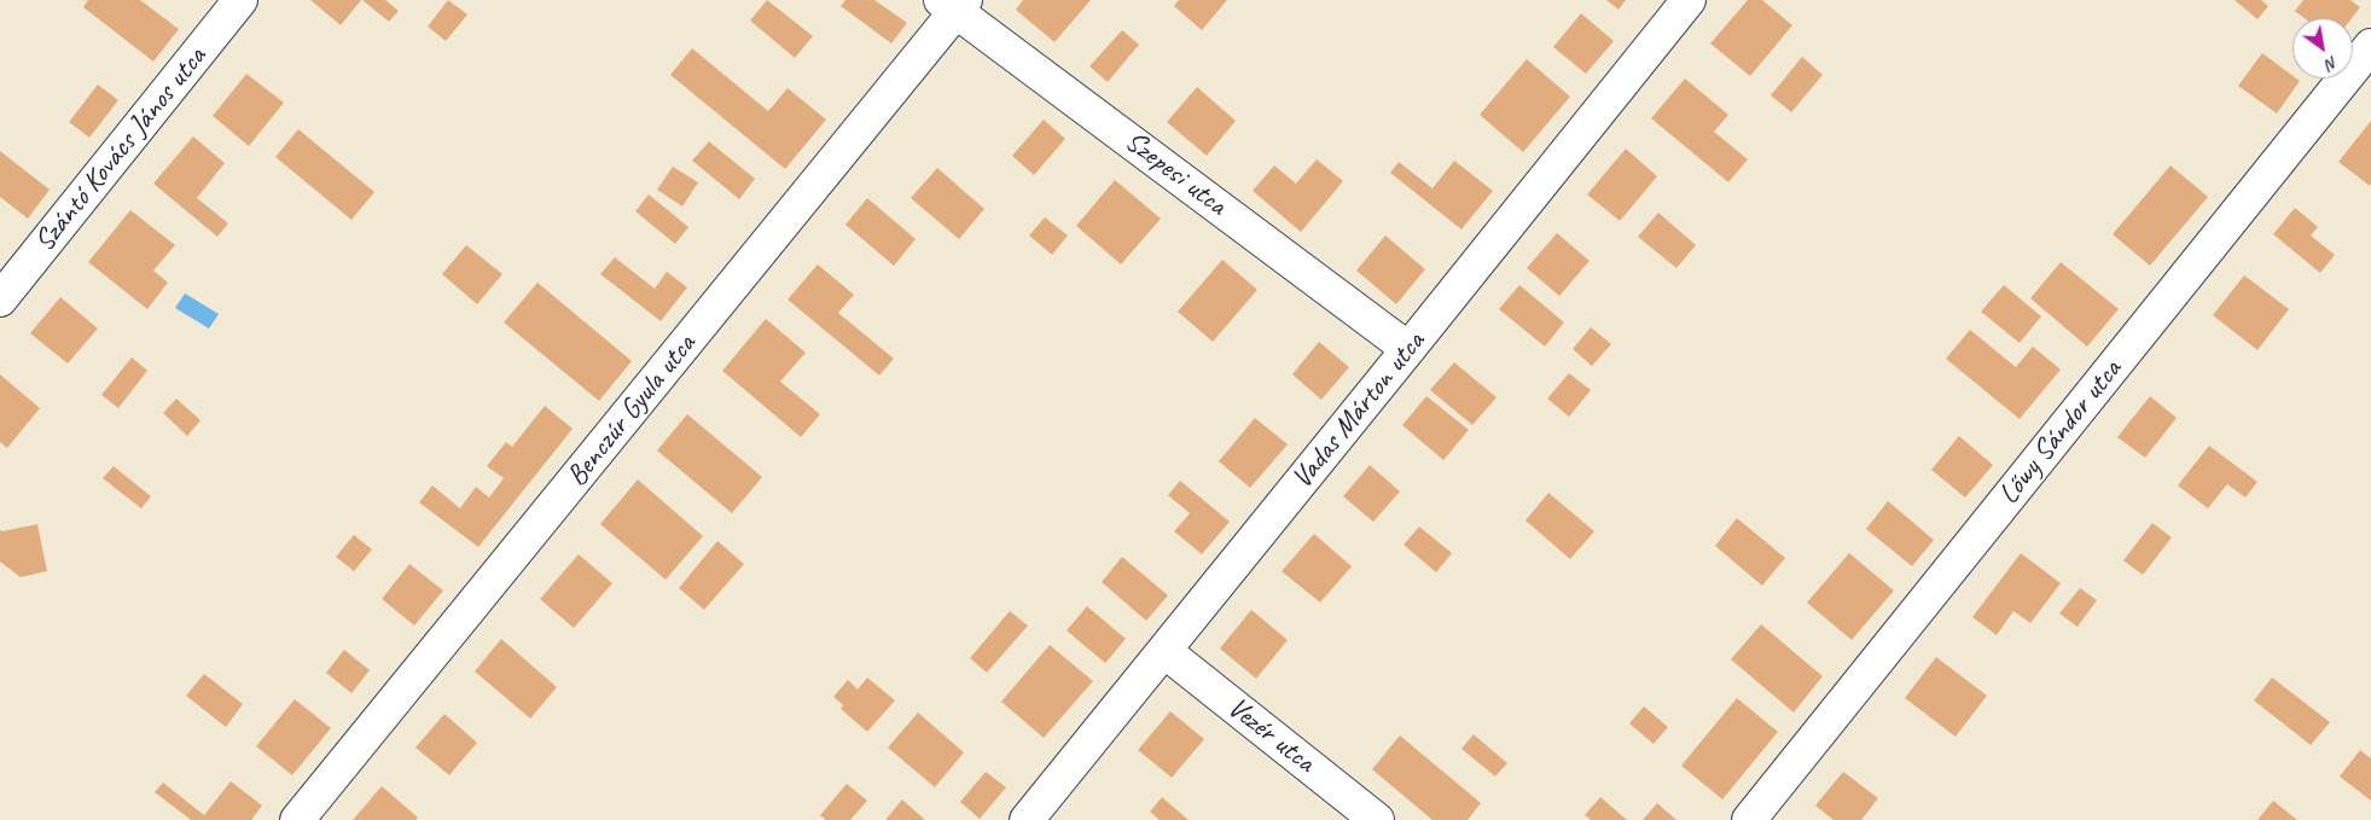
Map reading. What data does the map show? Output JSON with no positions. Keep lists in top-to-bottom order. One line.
{"streets":{"street":["Szántó Kovács János utca","Szepesi utca","Benczúr Gyula utca","Vadas Márton utca","Lőwy Sándor utca","Vezér utca"]},"crossings":[["Szepesi utca","Benczúr Gyula utca"],["Szepesi utca","Vadas Márton utca"],["Vadas Márton utca","Vezér utca"]],"north":"bottom right"}
